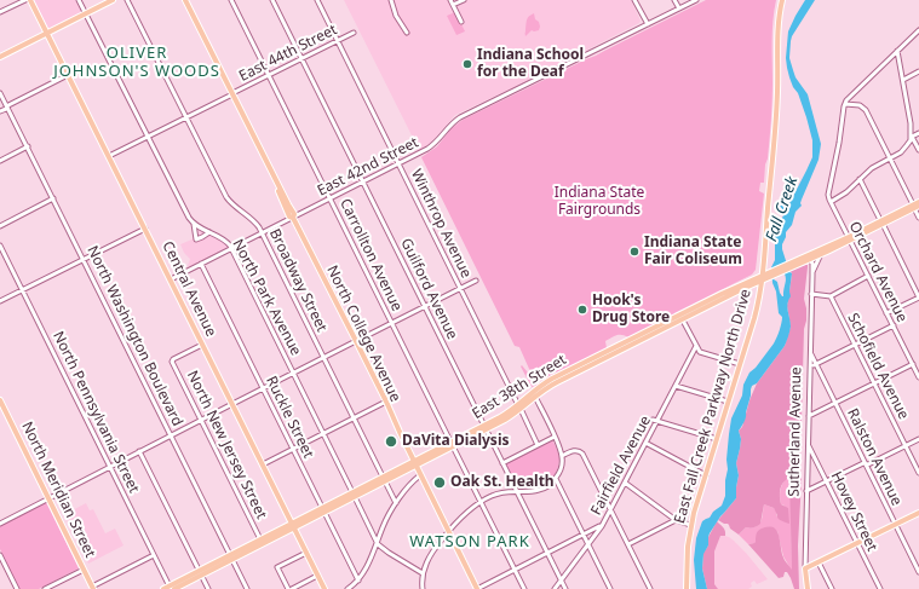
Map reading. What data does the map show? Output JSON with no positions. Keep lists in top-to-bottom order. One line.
{"streets":{"main road":["Central Avenue","North College Avenue","East 38th Street","East Fall Creek Parkway North Drive","Sutherland Avenue","North Meridian Street"],"street":["East 44th Street","East 42nd Street","Winthrop Avenue","Carrollton Avenue","Orchard Avenue","Broadway Street","Guilford Avenue","North Park Avenue","North Washington Boulevard","Schofield Avenue","North Pennsylvania Street","Ruckle Street","North New Jersey Street","Ralston Avenue","Fairfield Avenue","Hovey Street"]},"crossings":[["East 44th Street","Winthrop Avenue"],["East 44th Street","Carrollton Avenue"],["East 44th Street","Broadway Street"],["East 44th Street","Central Avenue"],["East 44th Street","Guilford Avenue"],["East 44th Street","North College Avenue"],["East 42nd Street","Winthrop Avenue"],["East 42nd Street","Carrollton Avenue"],["East 42nd Street","Broadway Street"],["East 42nd Street","Central Avenue"],["East 42nd Street","Guilford Avenue"],["East 42nd Street","North Park Avenue"],["East 42nd Street","North College Avenue"],["East 42nd Street","Ruckle Street"],["Winthrop Avenue","East 38th Street"],["Carrollton Avenue","East 38th Street"],["Orchard Avenue","East 38th Street"],["Broadway Street","East 38th Street"],["Central Avenue","East 38th Street"],["Central Avenue","North New Jersey Street"],["Guilford Avenue","East 38th Street"],["Guilford Avenue","Fairfield Avenue"],["North Park Avenue","East 38th Street"],["North College Avenue","East 38th Street"],["North Washington Boulevard","East 38th Street"],["East 38th Street","East Fall Creek Parkway North Drive"],["East 38th Street","North Pennsylvania Street"],["East 38th Street","Ruckle Street"],["East 38th Street","Sutherland Avenue"],["East 38th Street","North New Jersey Street"],["Sutherland Avenue","Ralston Avenue"],["Sutherland Avenue","Hovey Street"]],"districts":["OLIVER JOHNSON'S WOODS","WATSON PARK"],"water":["Fall Creek"],"parks":["Indiana State Fairgrounds"],"places":["Indiana School for the Deaf","Indiana State Fair Coliseum","Hook's Drug Store","DaVita Dialysis","Oak St. Health"]}
